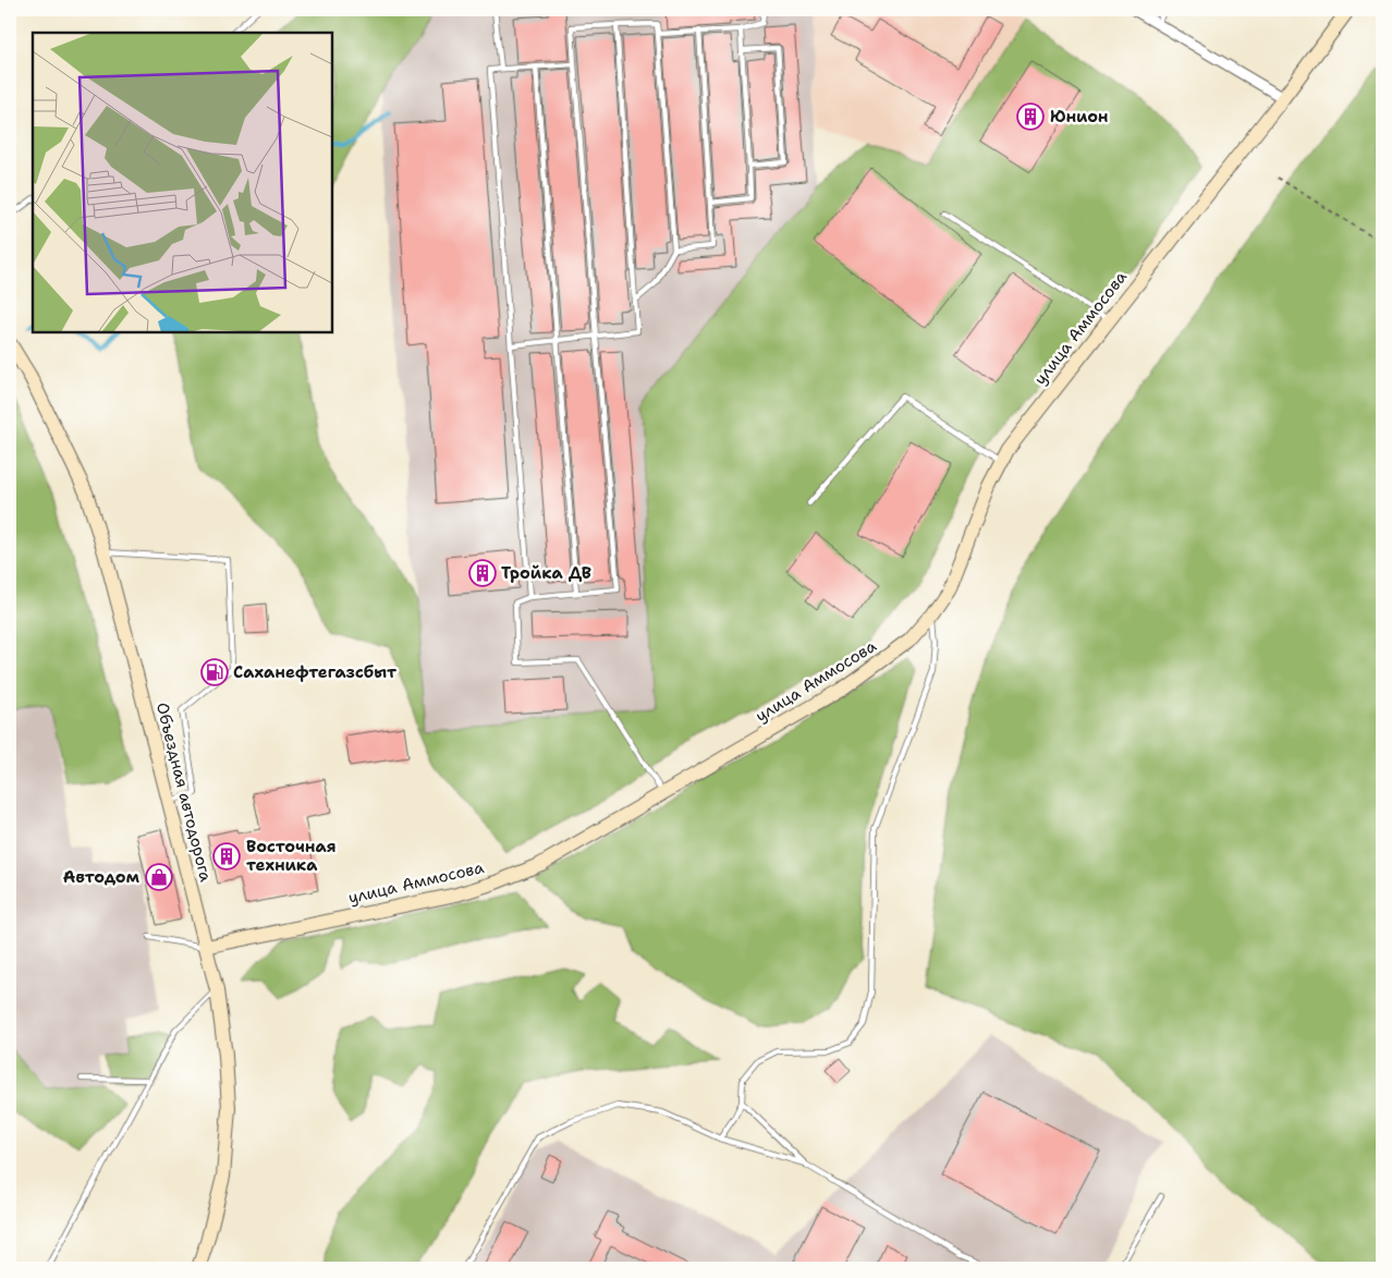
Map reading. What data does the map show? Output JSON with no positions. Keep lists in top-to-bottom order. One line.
{"streets":{"street":["улица Аммосова","Объездная автодорога"]},"crossings":[["улица Аммосова","Объездная автодорога"]],"places":{"building":["Юнион","Тройка ДВ","Восточная техника"],"fuel station":["Саханефтегазсбыт"],"shop":["Автодом"]}}
